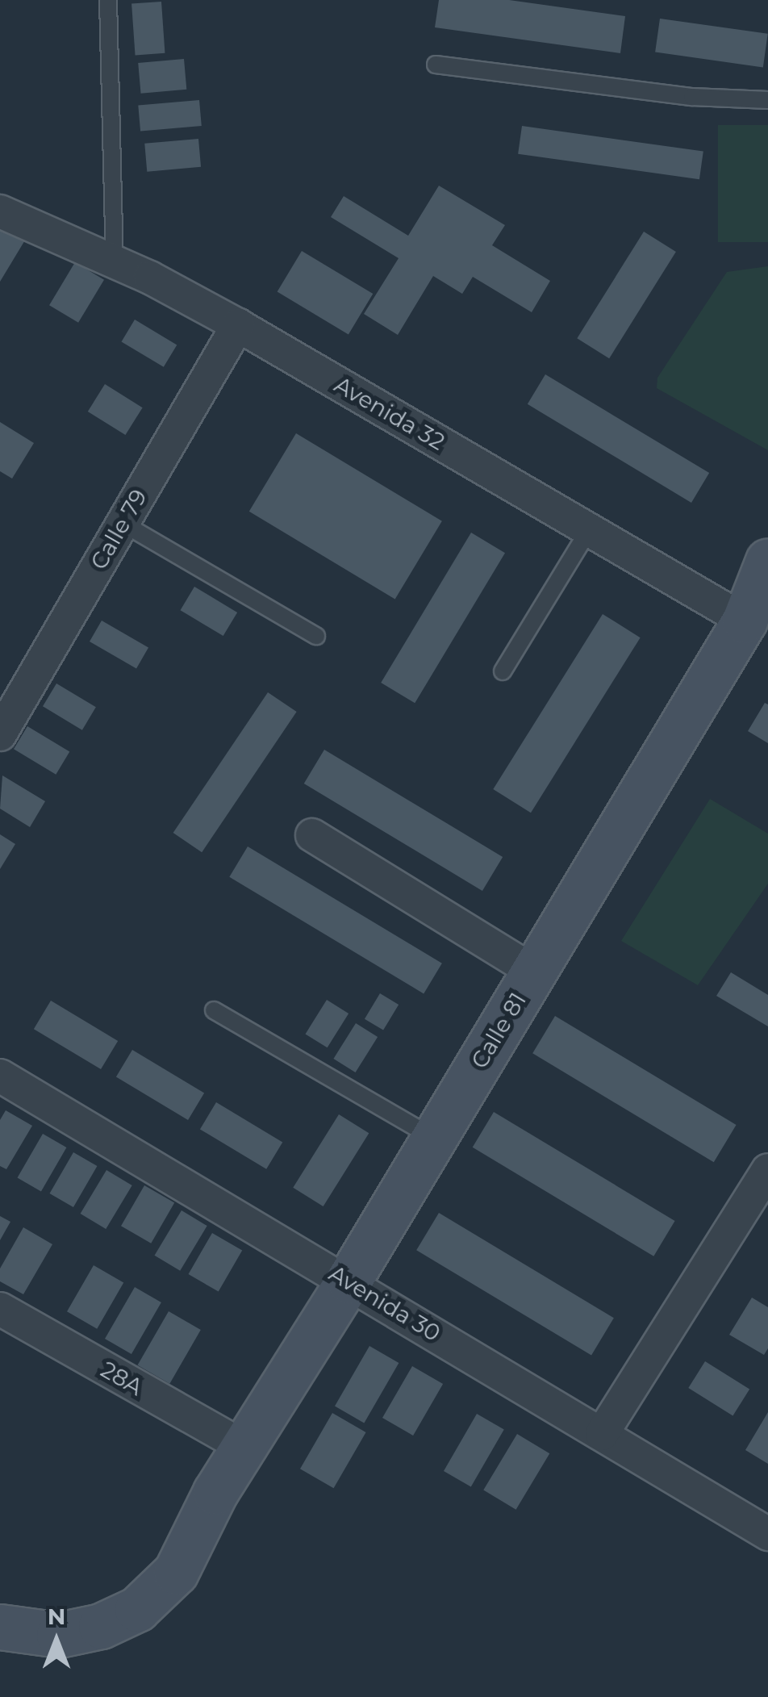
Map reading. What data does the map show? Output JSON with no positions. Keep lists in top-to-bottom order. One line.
{"streets":{"main road":["Calle 81"],"street":["Avenida 32","Calle 79","Avenida 30","28A"]},"crossings":[["Avenida 32","Calle 79"],["Avenida 32","Calle 81"],["Calle 81","Avenida 30"],["Calle 81","28A"]],"north":"top"}
